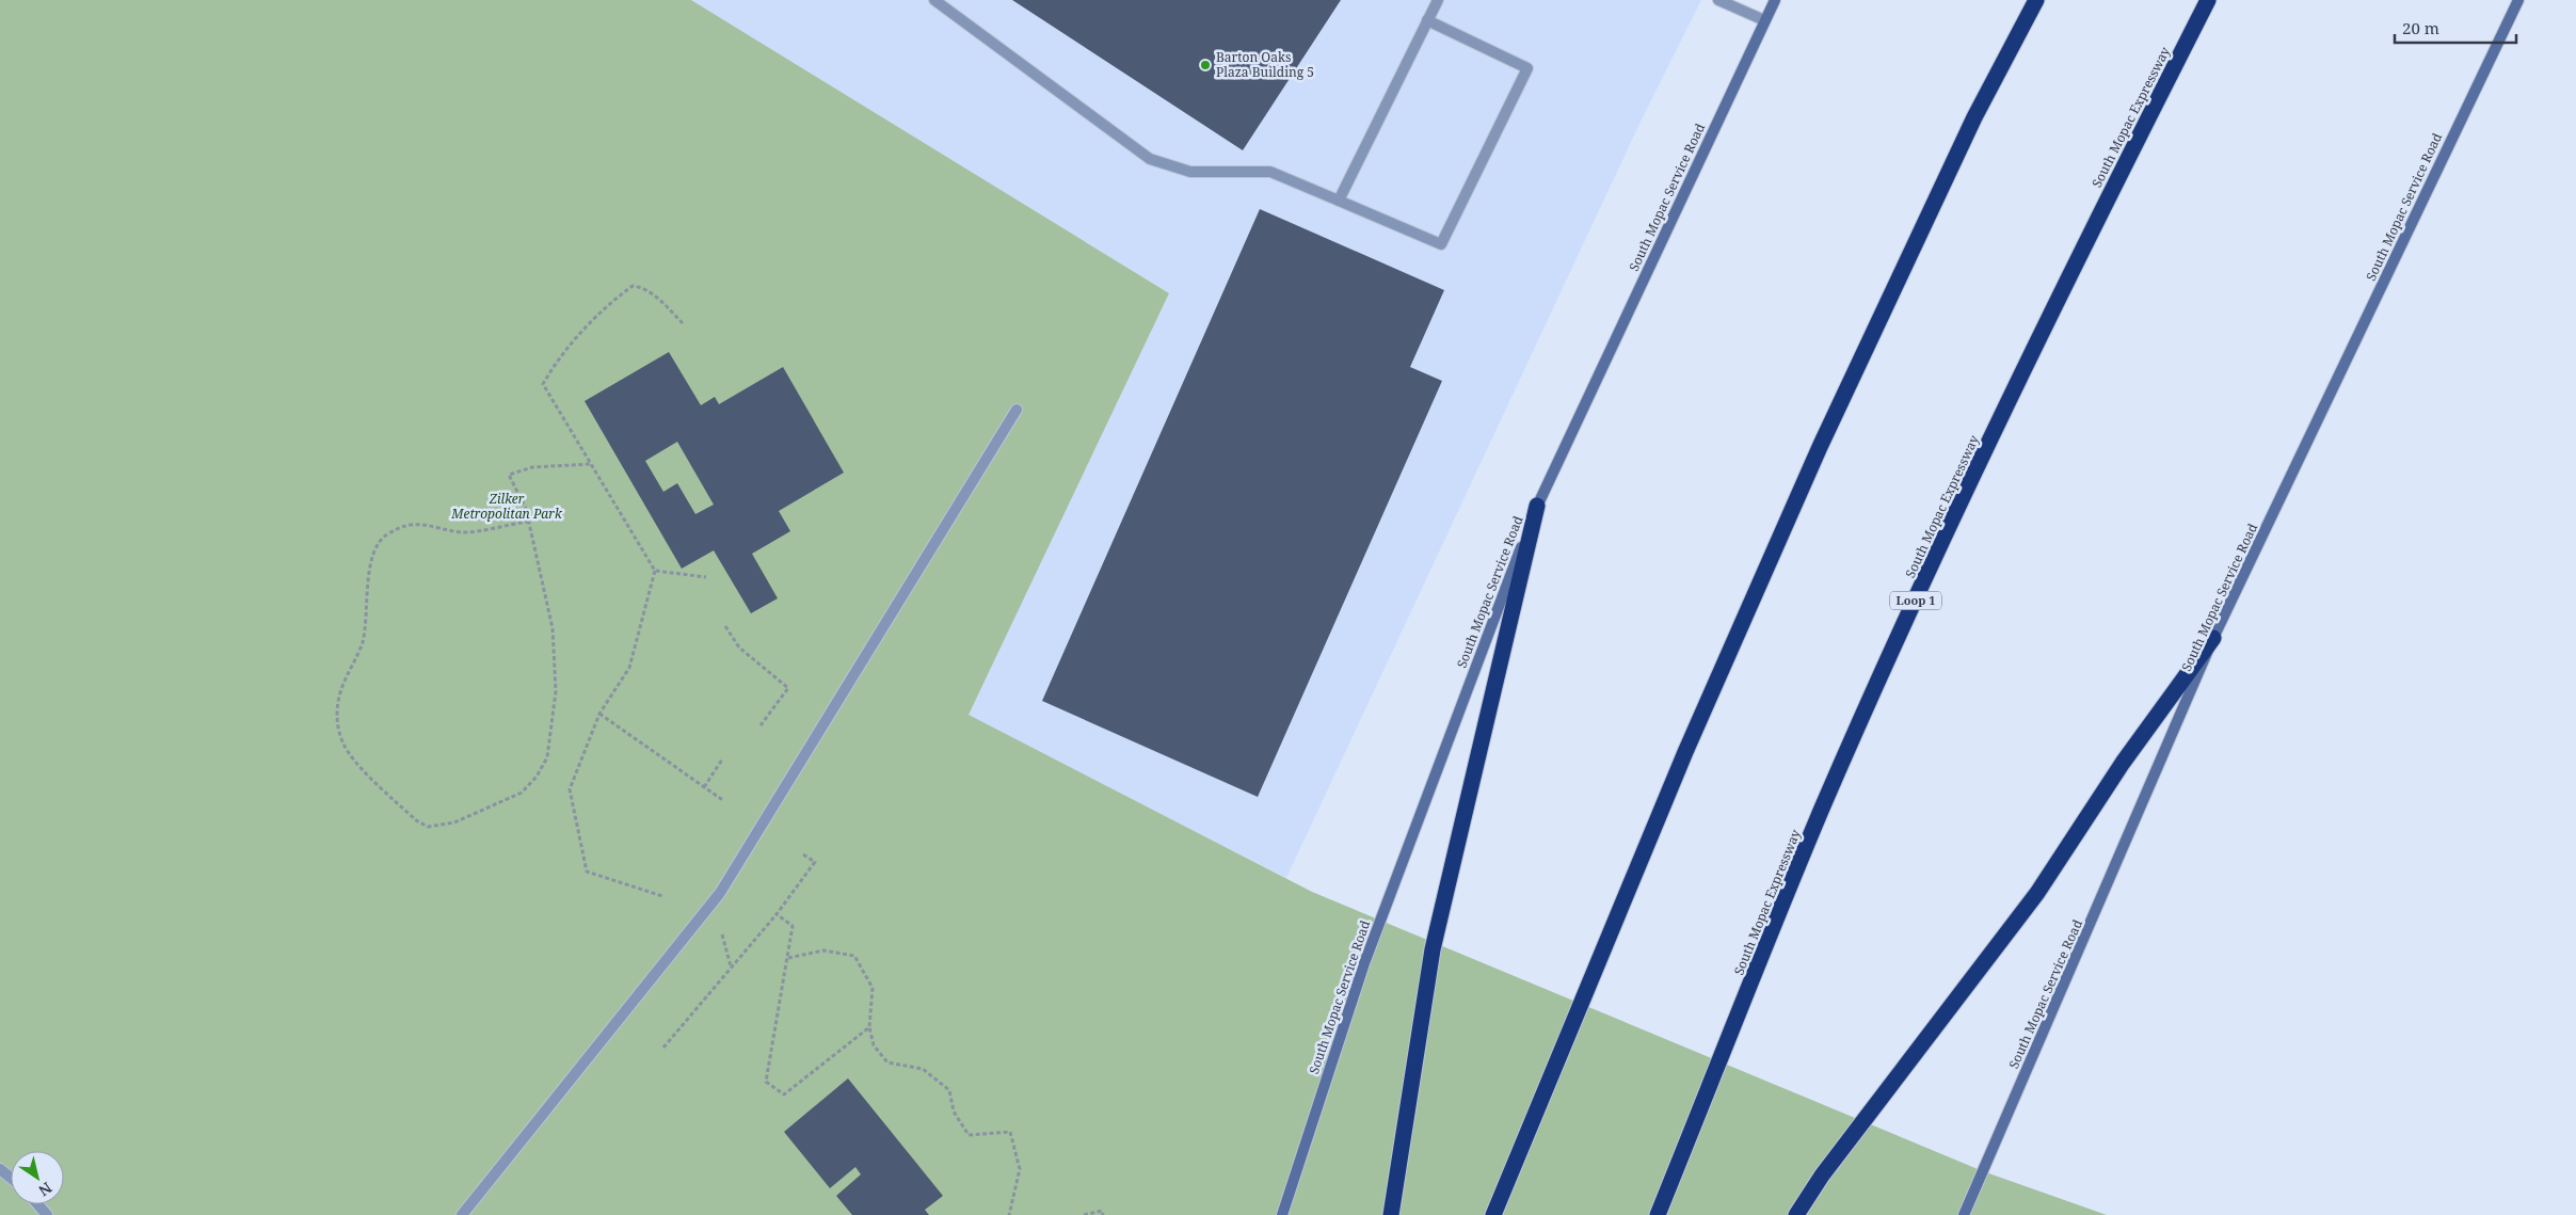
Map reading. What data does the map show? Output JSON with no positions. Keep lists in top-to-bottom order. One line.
{"streets":{"highway":["South Mopac Expressway","Loop 1"],"main road":["South Mopac Service Road"]},"parks":["Zilker Metropolitan Park"],"places":["Barton Oaks Plaza Building 5"],"scale_bar":"20 m","north":"bottom right"}
